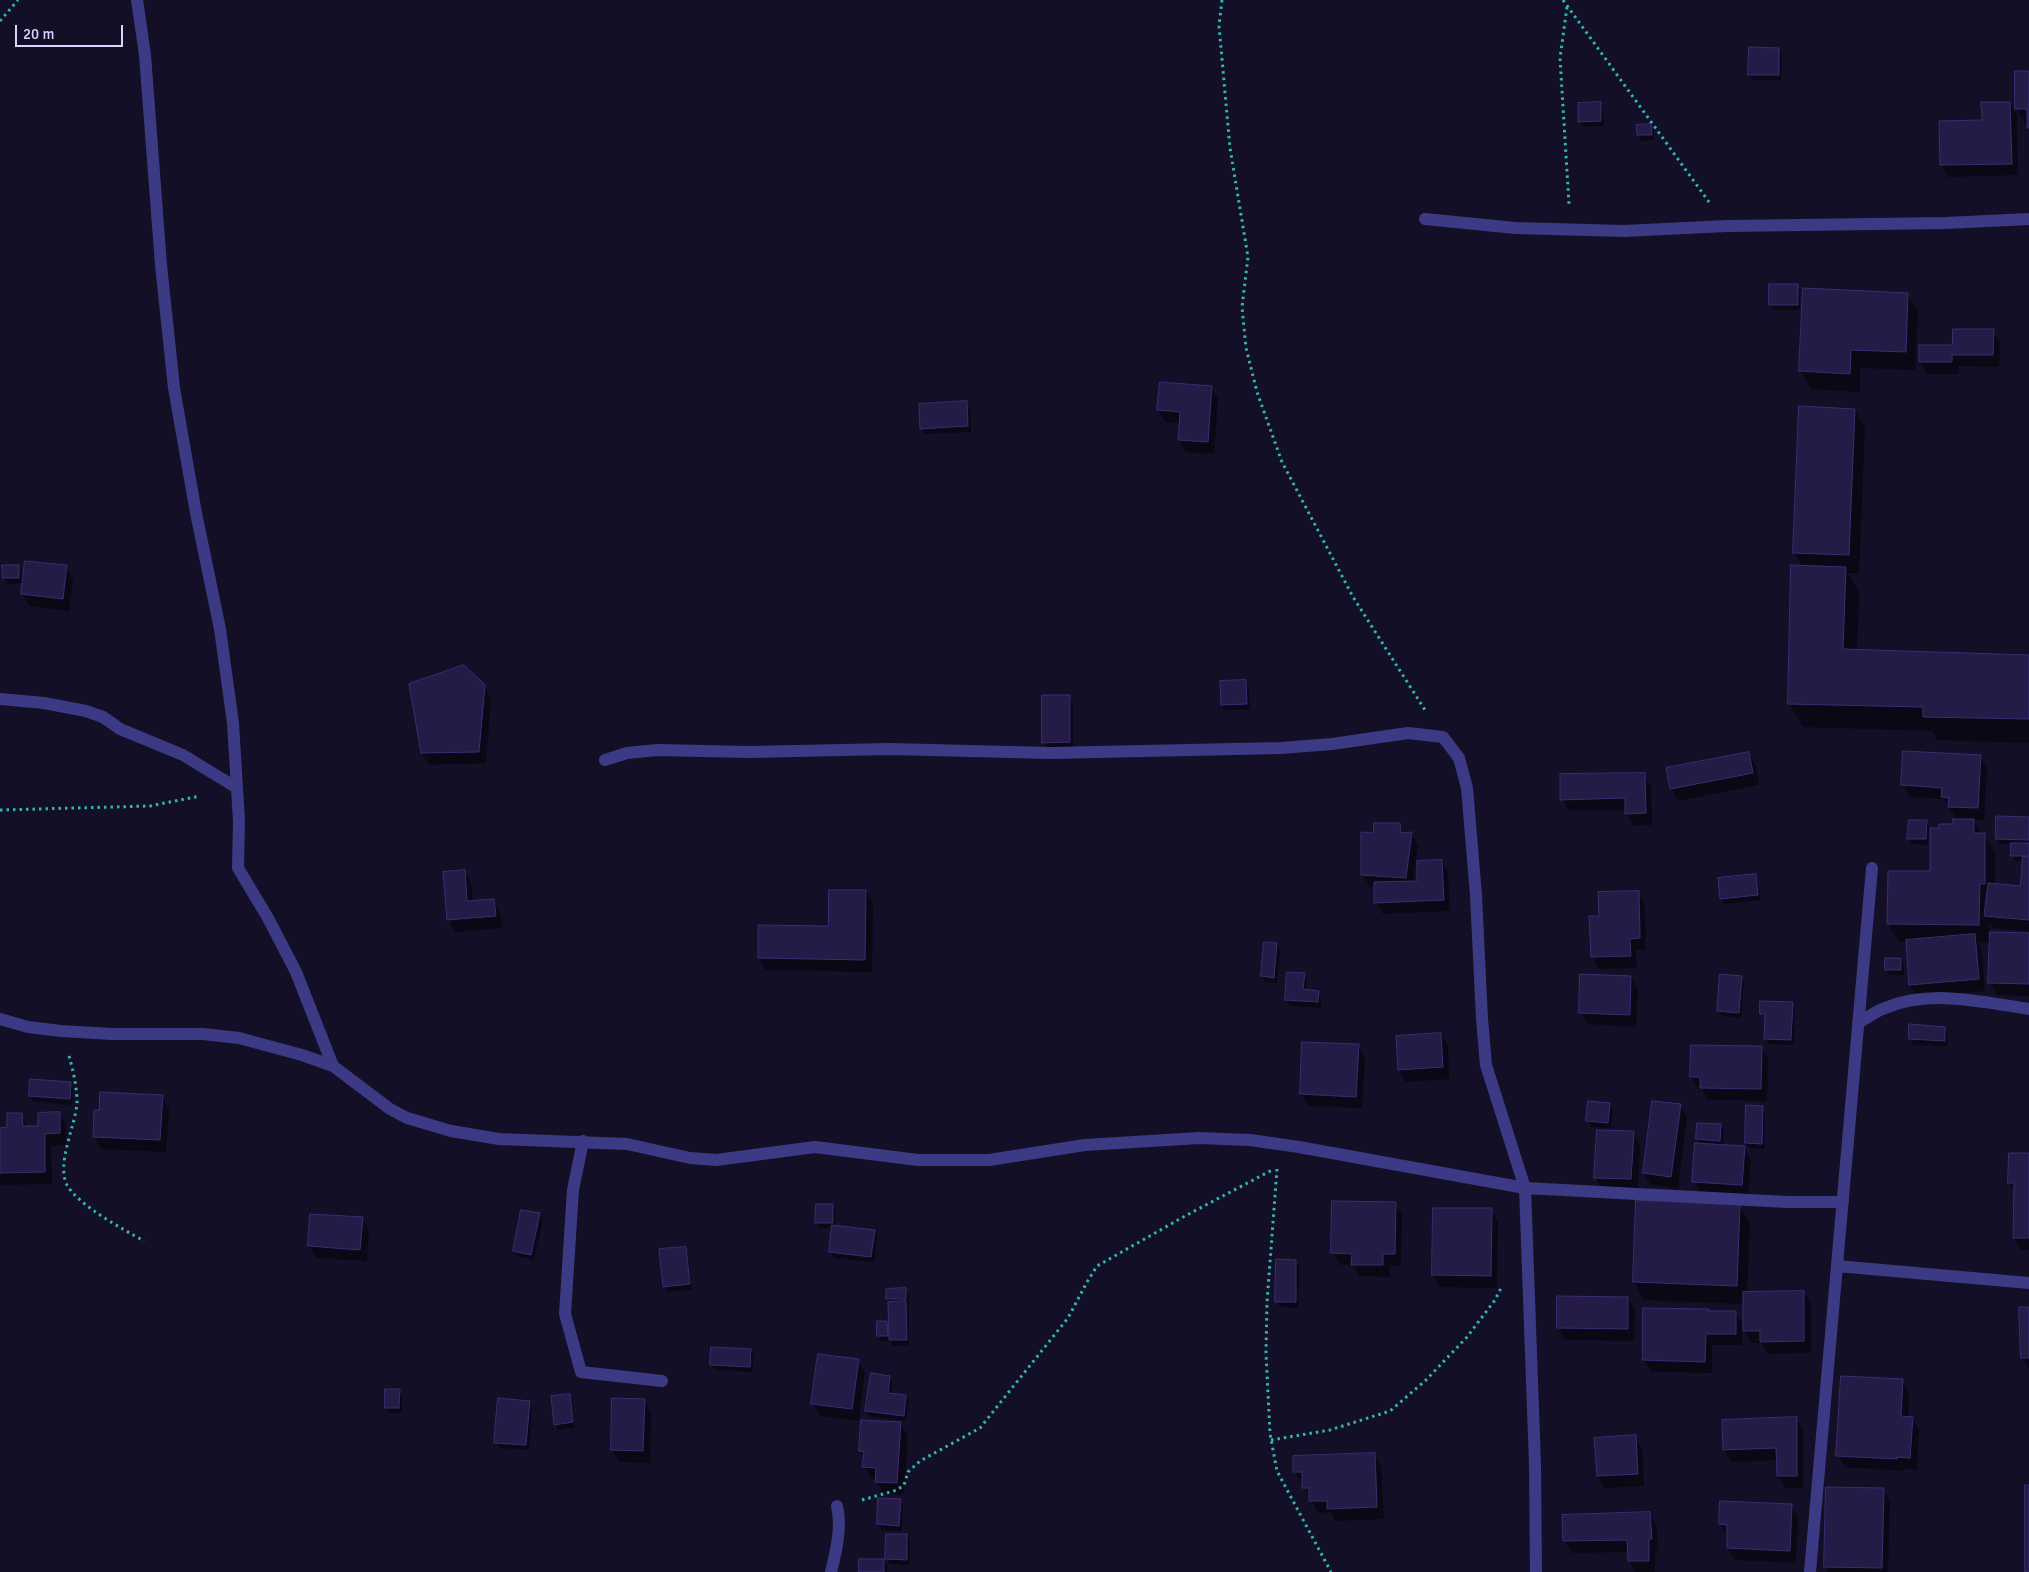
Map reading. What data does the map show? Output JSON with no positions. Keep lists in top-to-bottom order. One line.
{"scale_bar":"20 m"}
